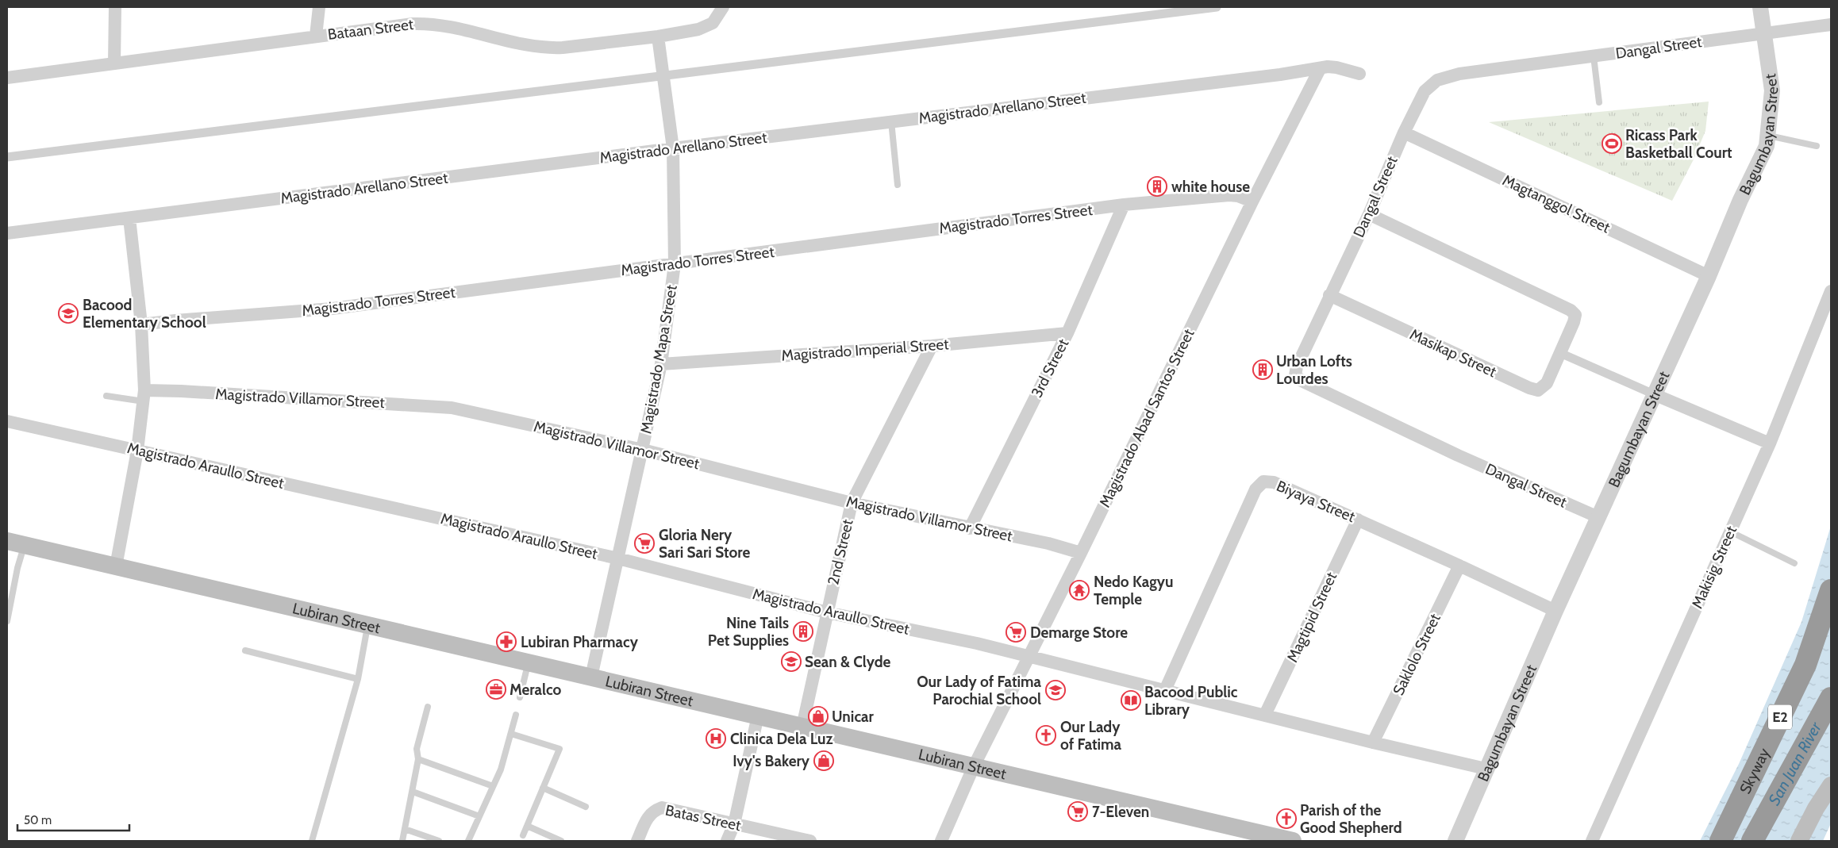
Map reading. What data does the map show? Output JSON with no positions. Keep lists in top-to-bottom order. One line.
{"streets":{"highway":["E2","Skyway"],"main road":["Lubiran Street"],"street":["Bataan Street","Dangal Street","Magistrado Arellano Street","Bagumbayan Street","Magtanggol Street","Magistrado Torres Street","Magistrado Imperial Street","Masikap Street","Magistrado Mapa Street","3rd Street","Magistrado Villamor Street","Magistrado Abad Santos Street","Magistrado Araullo Street","Biyaya Street","2nd Street","Makisig Street","Magtipid Street","Saklolo Street","Batas Street"]},"crossings":[["Bataan Street","Magistrado Mapa Street"],["Dangal Street","Bagumbayan Street"],["Dangal Street","Magtanggol Street"],["Dangal Street","Masikap Street"],["Magistrado Arellano Street","Magistrado Mapa Street"],["Magistrado Arellano Street","Magistrado Abad Santos Street"],["Bagumbayan Street","Magtanggol Street"],["Bagumbayan Street","Biyaya Street"],["Magistrado Torres Street","Magistrado Mapa Street"],["Magistrado Torres Street","3rd Street"],["Magistrado Torres Street","Magistrado Abad Santos Street"],["Magistrado Imperial Street","Magistrado Mapa Street"],["Magistrado Imperial Street","3rd Street"],["Magistrado Imperial Street","2nd Street"],["Magistrado Mapa Street","Magistrado Villamor Street"],["Magistrado Mapa Street","Magistrado Araullo Street"],["Magistrado Mapa Street","Lubiran Street"],["3rd Street","Magistrado Villamor Street"],["Magistrado Villamor Street","Magistrado Abad Santos Street"],["Magistrado Villamor Street","2nd Street"],["Magistrado Abad Santos Street","Magistrado Araullo Street"],["Magistrado Abad Santos Street","Lubiran Street"],["Magistrado Araullo Street","2nd Street"],["Biyaya Street","Magtipid Street"],["Biyaya Street","Saklolo Street"],["2nd Street","Lubiran Street"]],"water":["San Juan River"],"places":{"sports":["Ricass Park Basketball Court"],"building":["white house","Urban Lofts Lourdes","Nine Tails Pet Supplies"],"school or university":["Bacood Elementary School","Sean & Clyde","Our Lady of Fatima Parochial School"],"supermarket":["Gloria Nery Sari Sari Store","Demarge Store","7-Eleven"],"temple":["Nedo Kagyu Temple"],"pharmacy":["Lubiran Pharmacy"],"office":["Meralco"],"library":["Bacood Public Library"],"shop":["Unicar","Ivy's Bakery"],"church":["Our Lady of Fatima","Parish of the Good Shepherd"],"hospital":["Clinica Dela Luz"]},"scale_bar":"50 m"}
